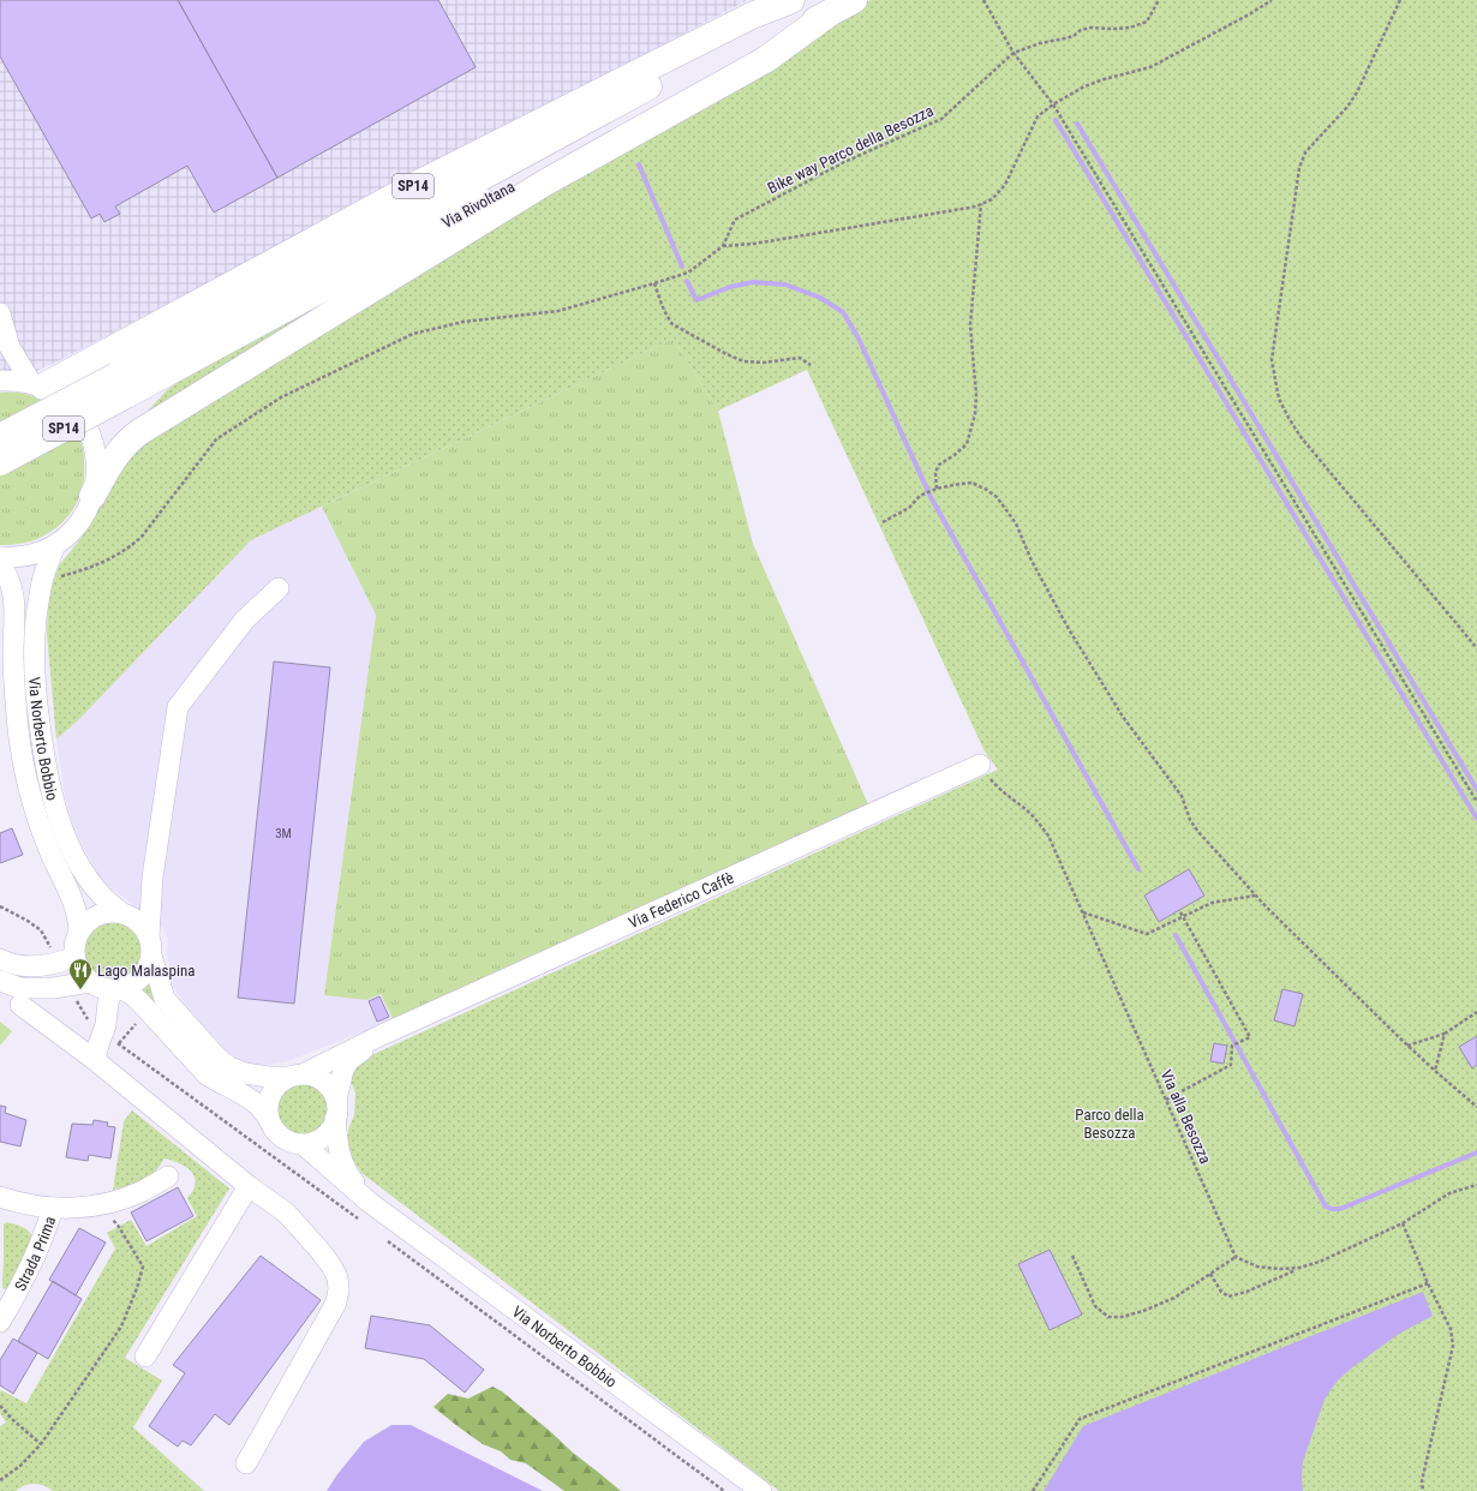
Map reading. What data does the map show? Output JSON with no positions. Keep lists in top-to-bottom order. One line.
{"streets":{"highway":["SP14","Via Rivoltana"],"street":["Via Norberto Bobbio","Via Federico Caffè","Strada Prima"],"path":["Bike way Parco della Besozza","Via alla Besozza"]},"crossings":[["SP14","Via Rivoltana"],["SP14","Via Norberto Bobbio"],["Via Federico Caffè","Via alla Besozza"]],"parks":["Parco della Besozza"],"places":{"restaurant":["Lago Malaspina"]},"house_numbers":["3M"]}
